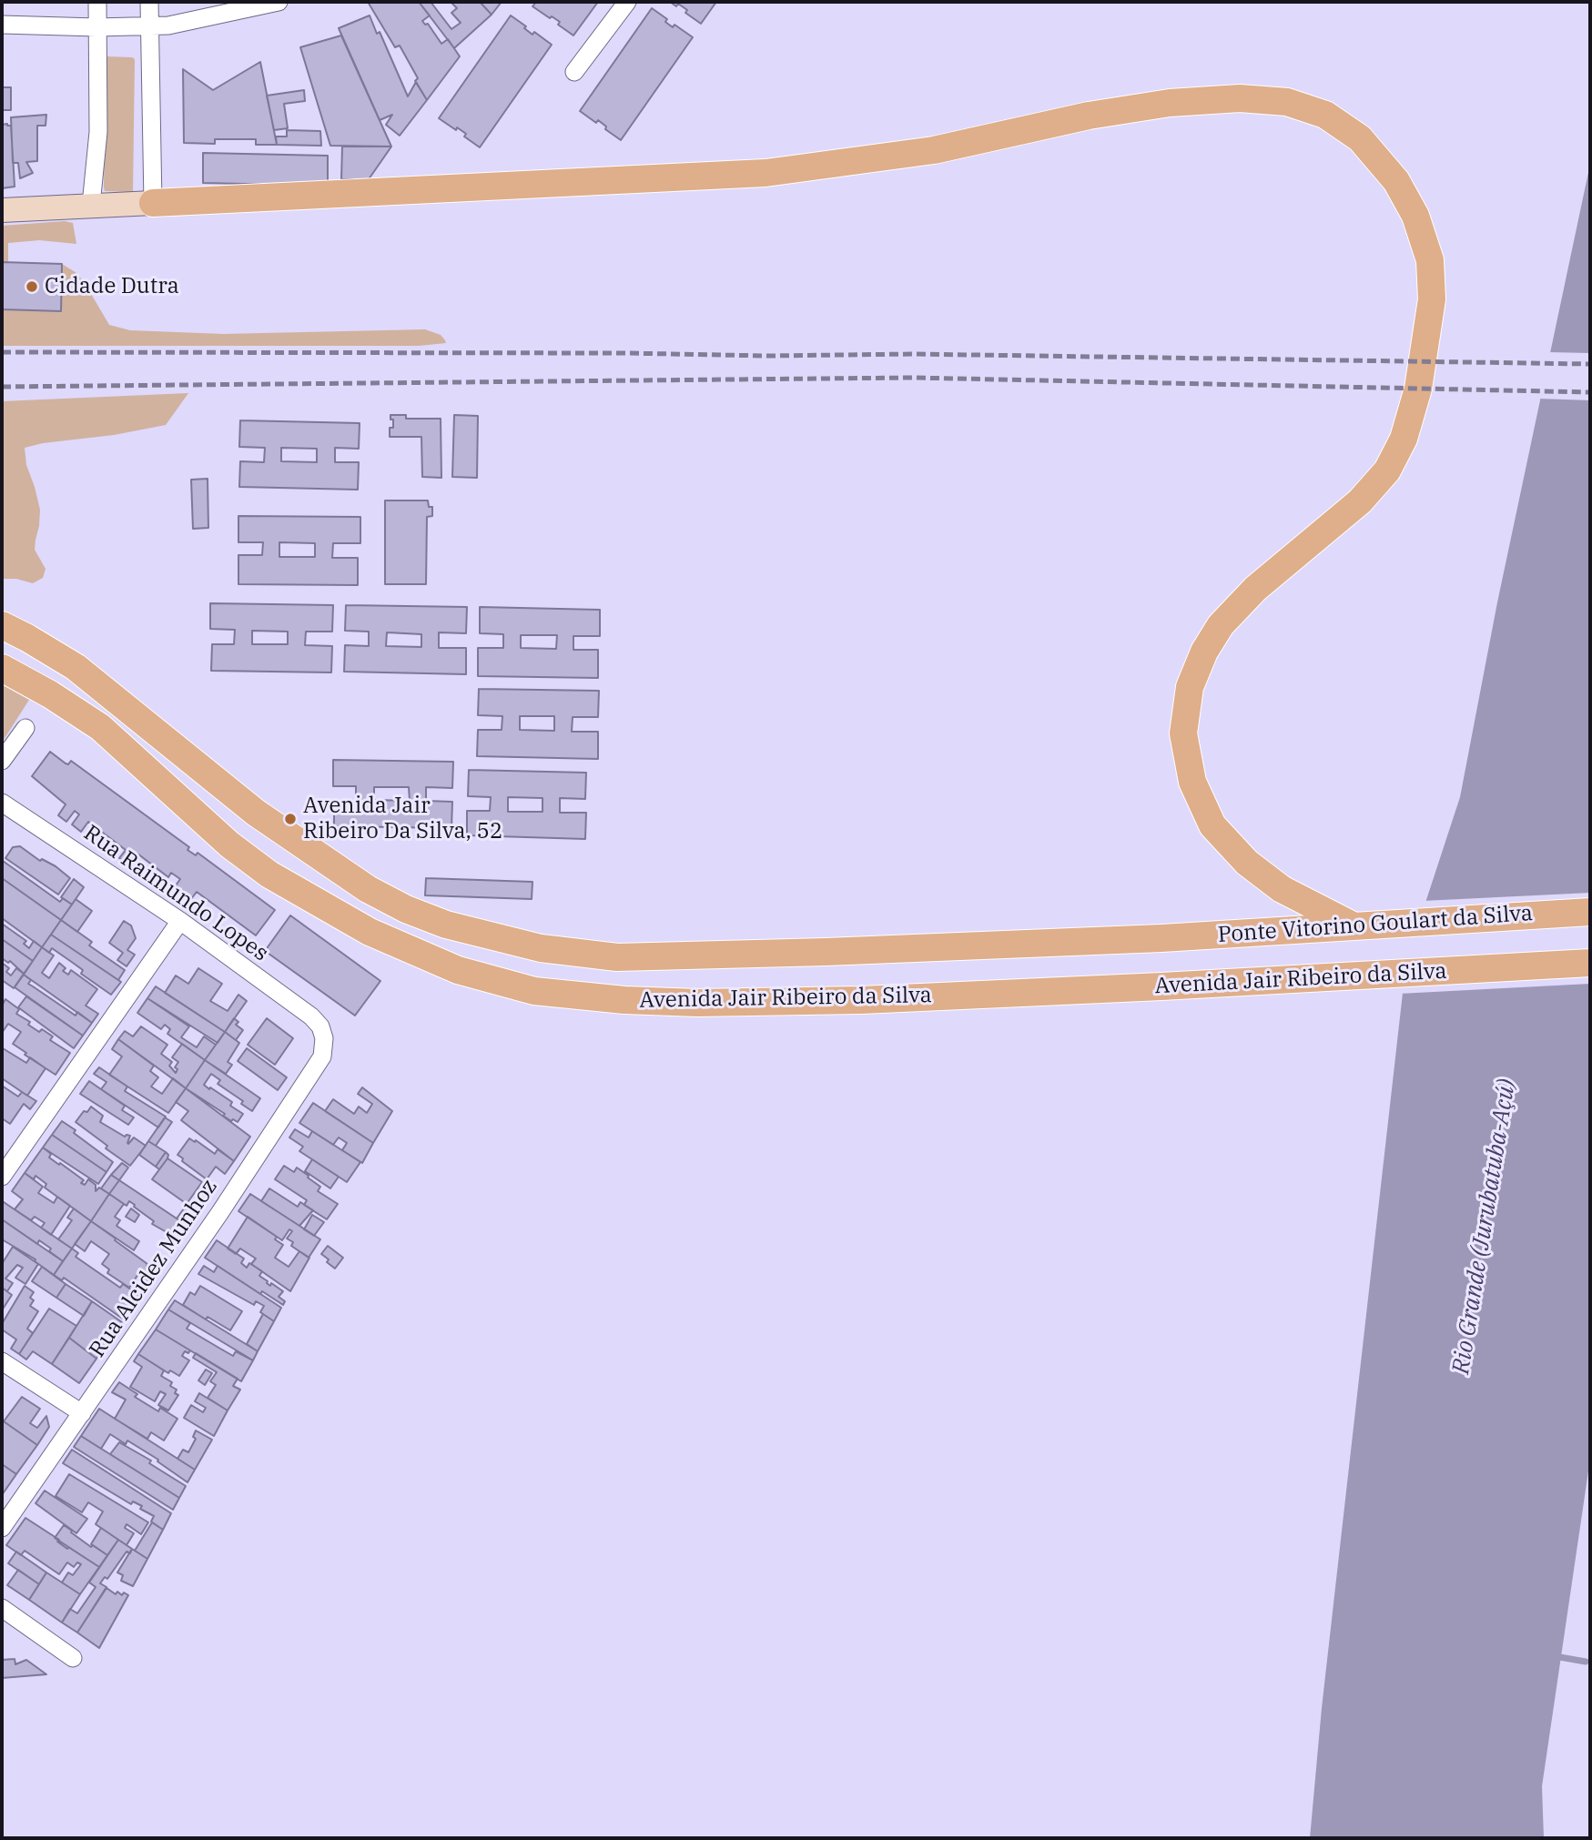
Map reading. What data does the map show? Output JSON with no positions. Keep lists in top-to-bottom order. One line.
{"streets":{"main road":["Ponte Vitorino Goulart da Silva","Avenida Jair Ribeiro da Silva"],"street":["Rua Raimundo Lopes","Rua Alcidez Munhoz"]},"crossings":[["Rua Raimundo Lopes","Rua Alcidez Munhoz"],["Ponte Vitorino Goulart da Silva","Avenida Jair Ribeiro da Silva"]],"water":["Rio Grande (Jurubatuba-Açú)"],"places":["Cidade Dutra","Avenida Jair Ribeiro Da Silva, 52"]}
